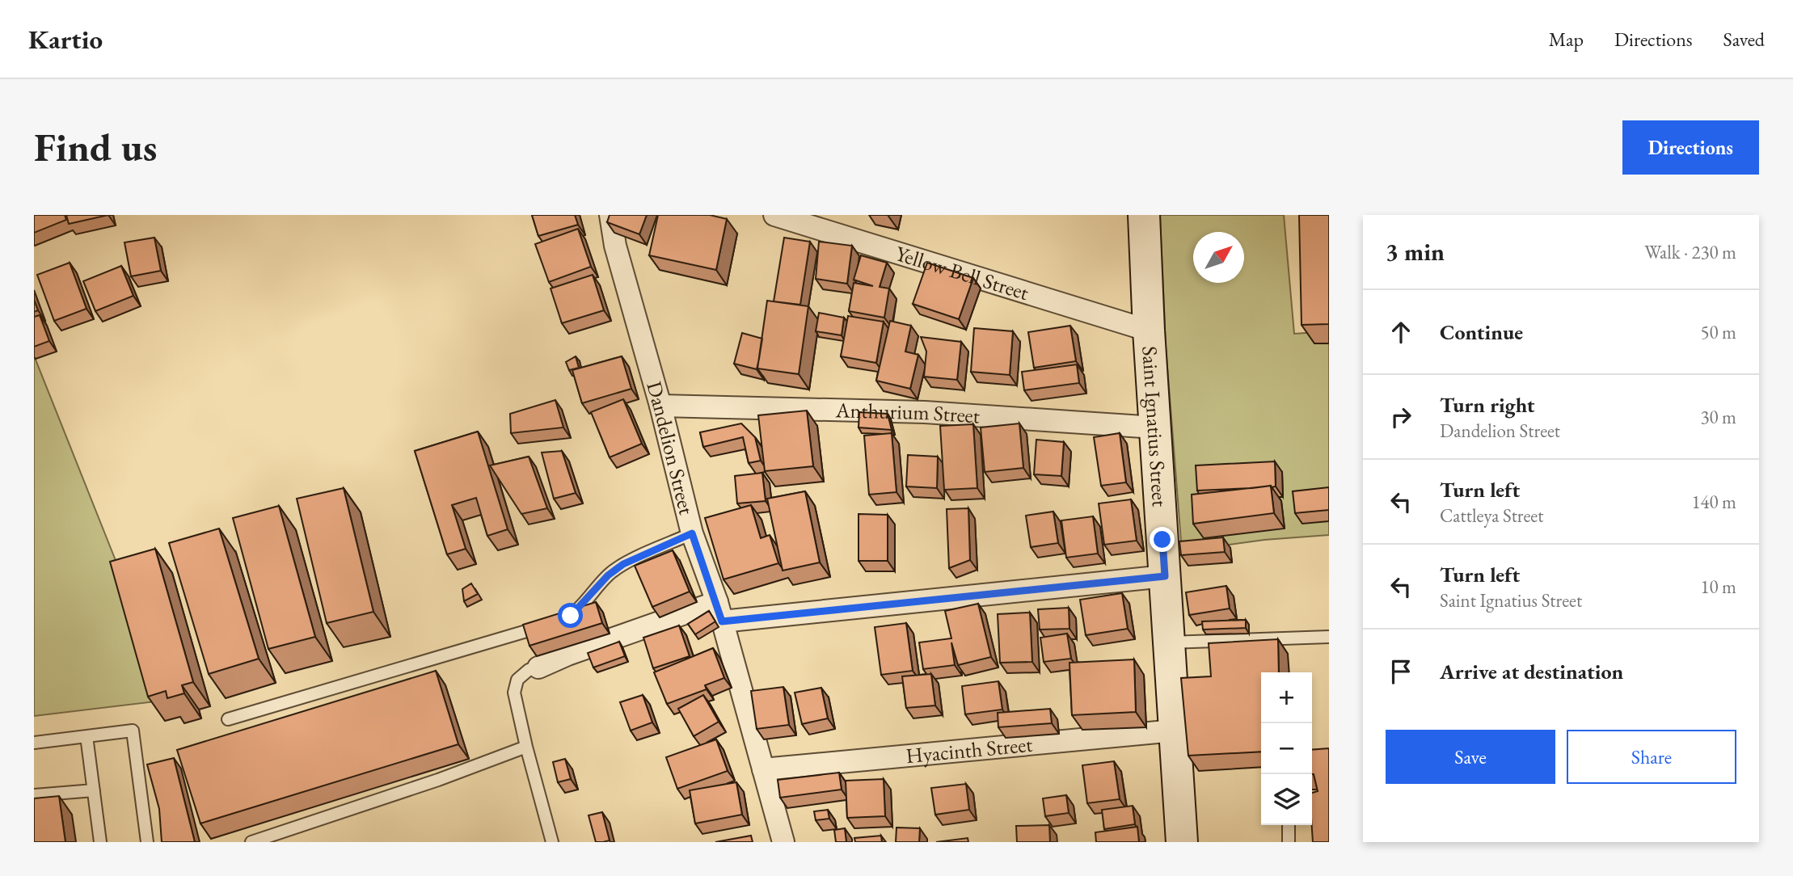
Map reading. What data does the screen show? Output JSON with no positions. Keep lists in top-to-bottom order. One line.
{"streets":{"street":["Yellow Bell Street","Anthurium Street","Saint Ignatius Street","Dandelion Street","Hyacinth Street"]},"crossings":[["Yellow Bell Street","Saint Ignatius Street"],["Anthurium Street","Saint Ignatius Street"],["Anthurium Street","Dandelion Street"],["Saint Ignatius Street","Hyacinth Street"],["Dandelion Street","Hyacinth Street"]],"north":"top right","page":{"header":"Kartio","nav":["Map","Directions","Saved"],"buttons":["Directions",["Save","Share"]],"title":"Find us","heading":["3 min","Walk · 230 m"],"list":[["Continue","50 m"],["Turn right","Dandelion Street","30 m"],["Turn left","Cattleya Street","140 m"],["Turn left","Saint Ignatius Street","10 m"],"Arrive at destination"],"map_buttons":["+","−"]}}
